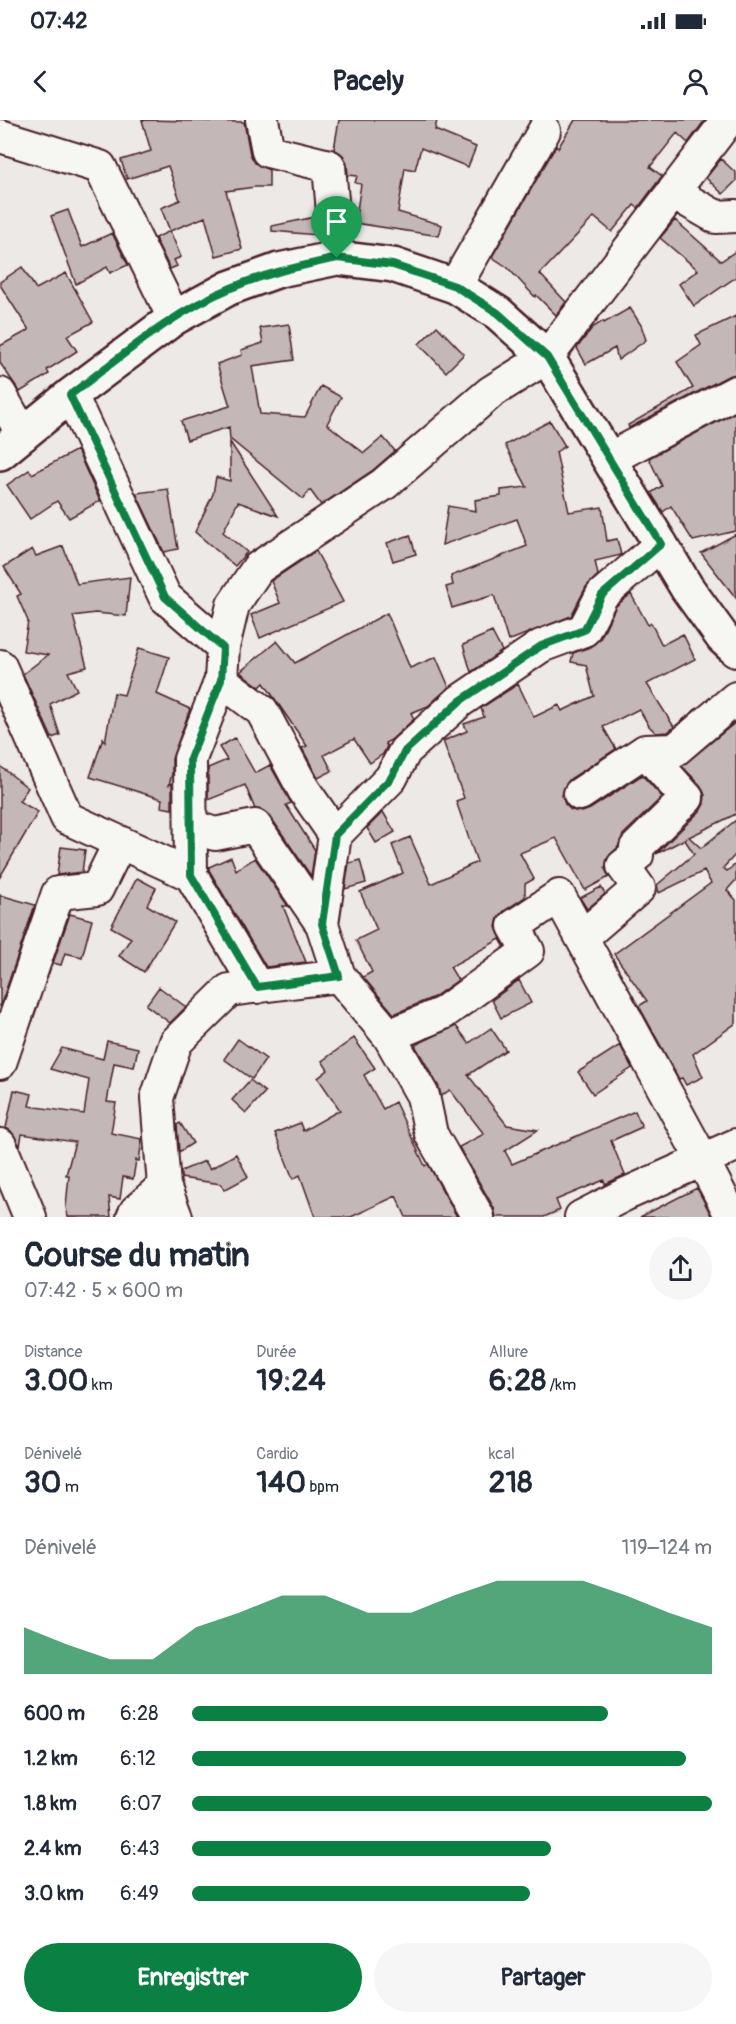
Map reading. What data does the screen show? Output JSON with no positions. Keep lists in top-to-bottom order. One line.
{"page":{"status":"07:42","header":"Pacely","heading":["Course du matin","07:42 · 5 × 600 m"],"stats":[["Distance","3.00 km"],["Durée","19:24"],["Allure","6:28 /km"],["Dénivelé","30 m"],["Cardio","140 bpm"],["kcal","218"]],"chart":["Dénivelé","119–124 m"],"list":[{"name":"600 m","note":"6:28"},{"name":"1.2 km","note":"6:12"},{"name":"1.8 km","note":"6:07"},{"name":"2.4 km","note":"6:43"},{"name":"3.0 km","note":"6:49"}],"buttons":["Enregistrer","Partager"]}}
